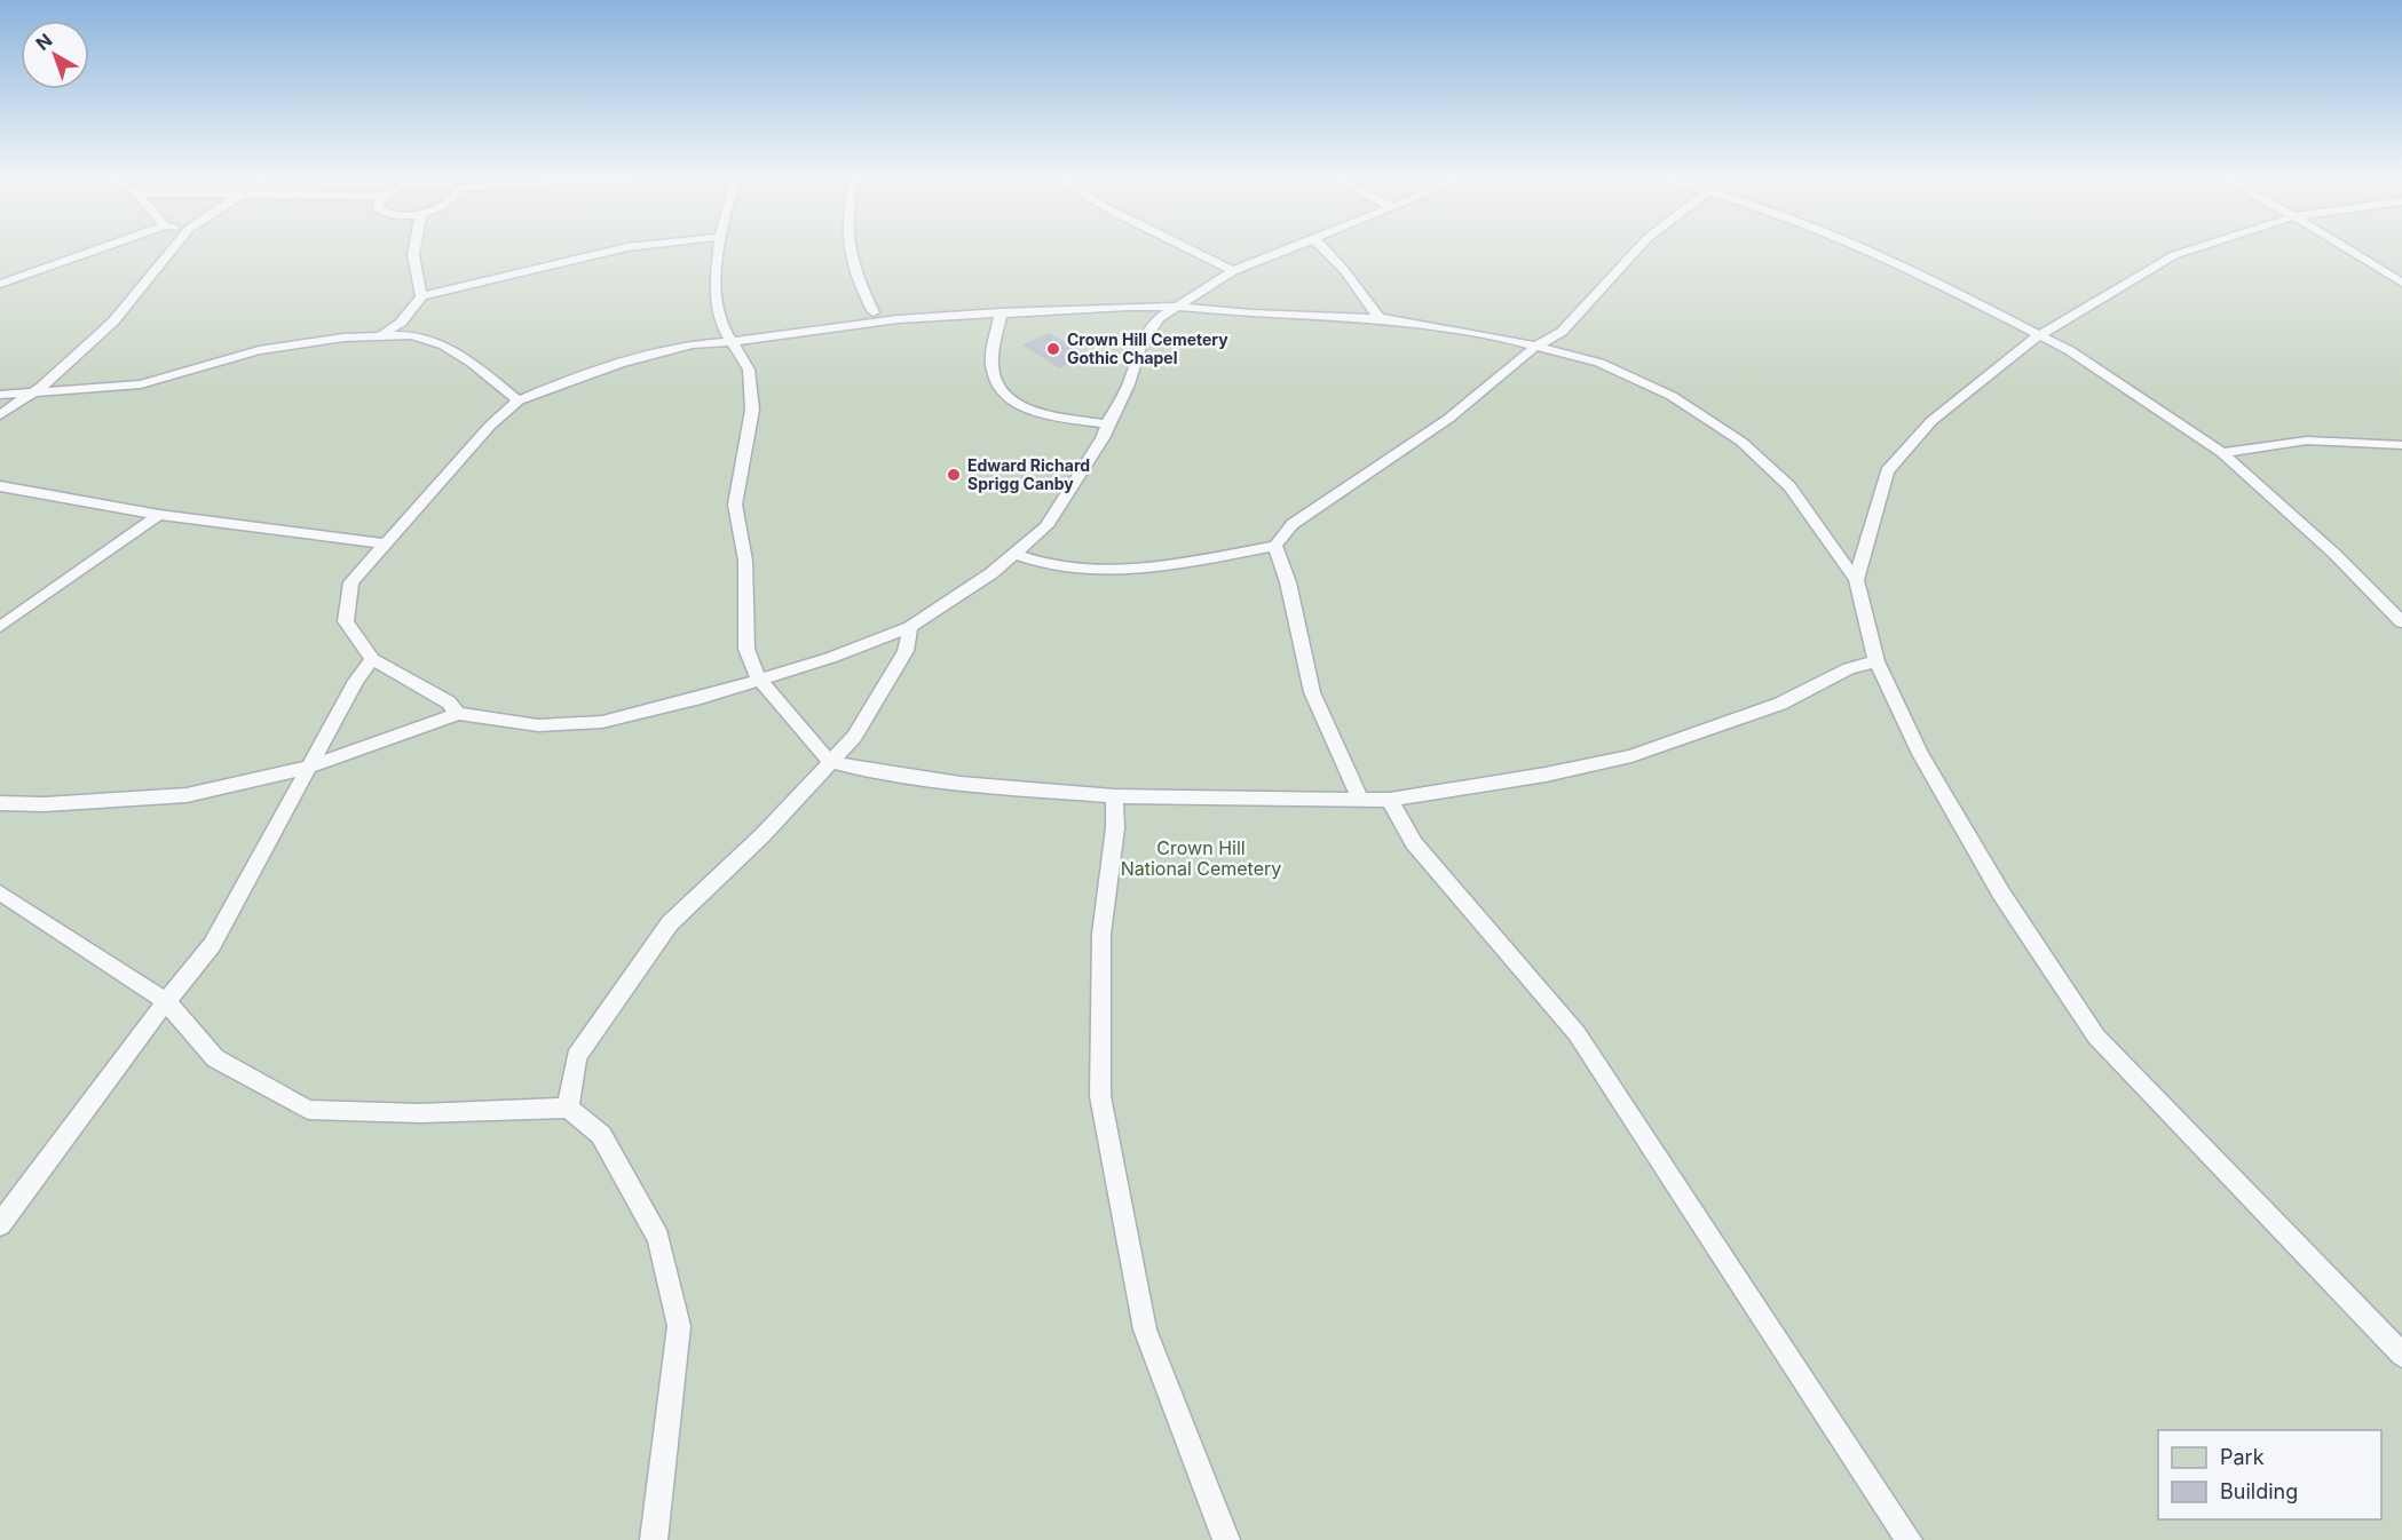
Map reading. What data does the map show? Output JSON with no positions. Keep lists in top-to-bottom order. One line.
{"parks":["Crown Hill National Cemetery"],"places":["Crown Hill Cemetery Gothic Chapel","Edward Richard Sprigg Canby"],"legend":["Park","Building"],"north":"top left"}
